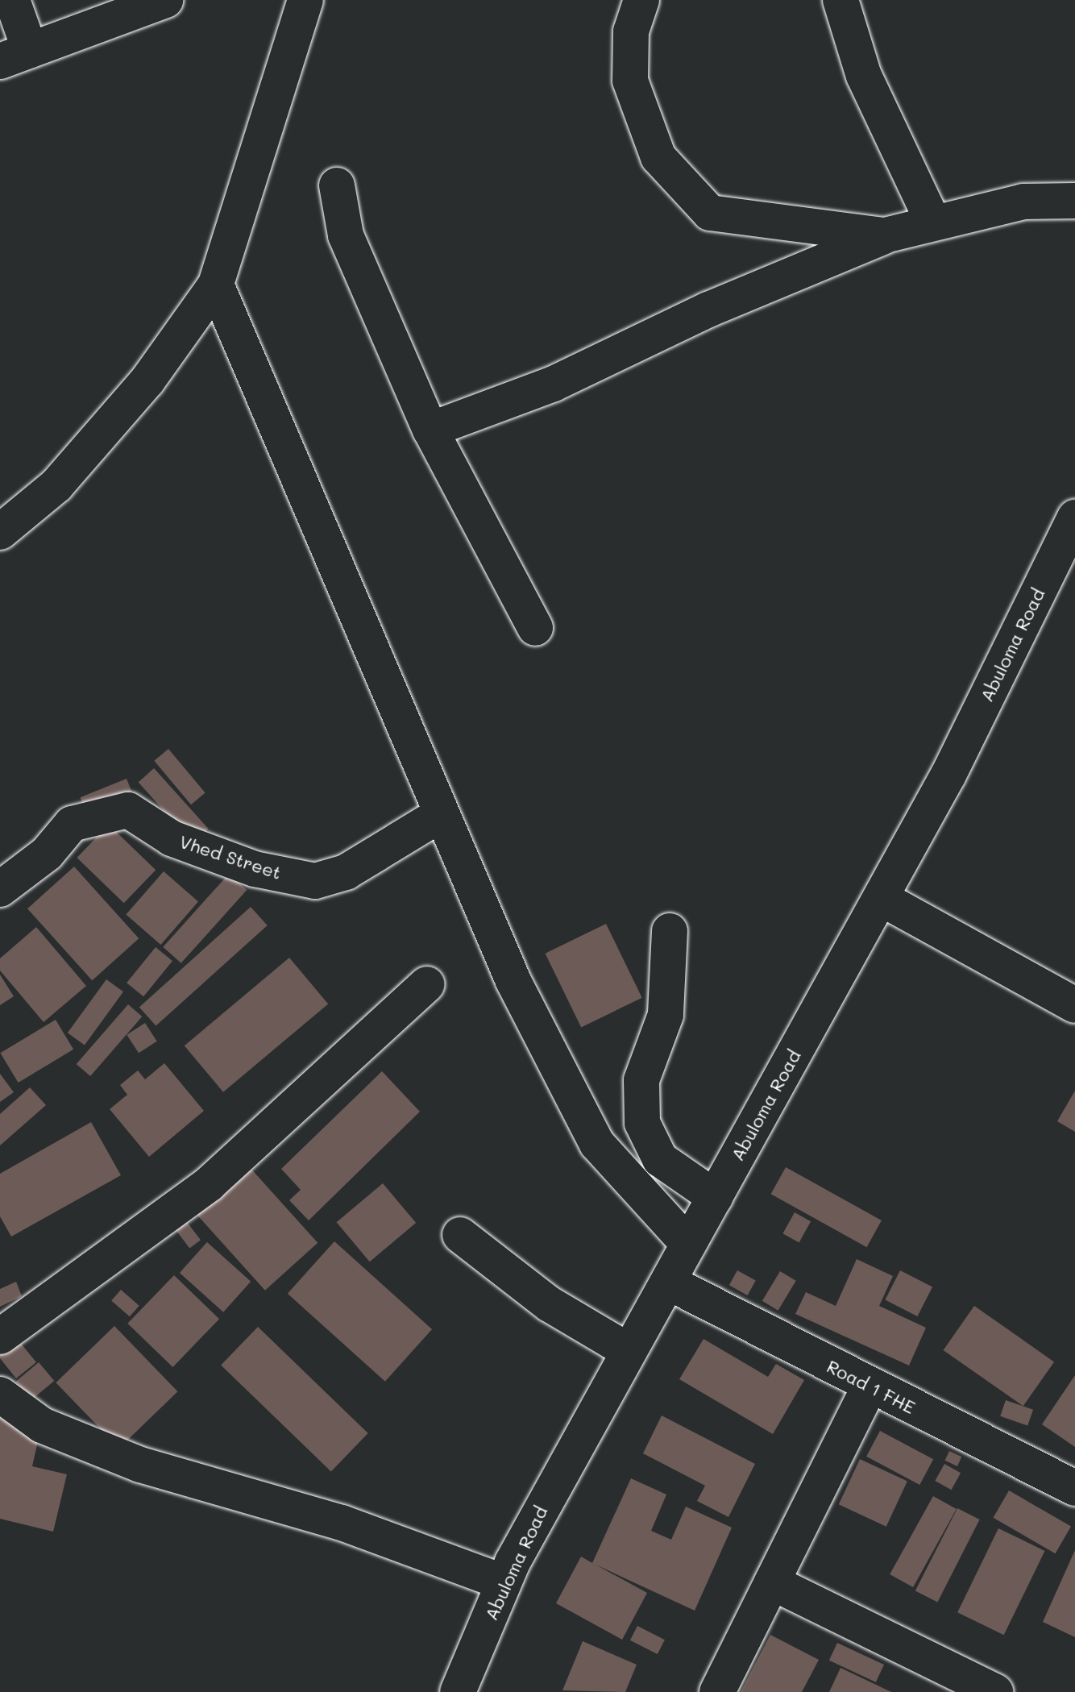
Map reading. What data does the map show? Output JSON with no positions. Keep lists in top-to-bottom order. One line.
{"streets":{"street":["Abuloma Road","Vhed Street","Road 1 FHE"]},"crossings":[["Abuloma Road","Road 1 FHE"]]}
